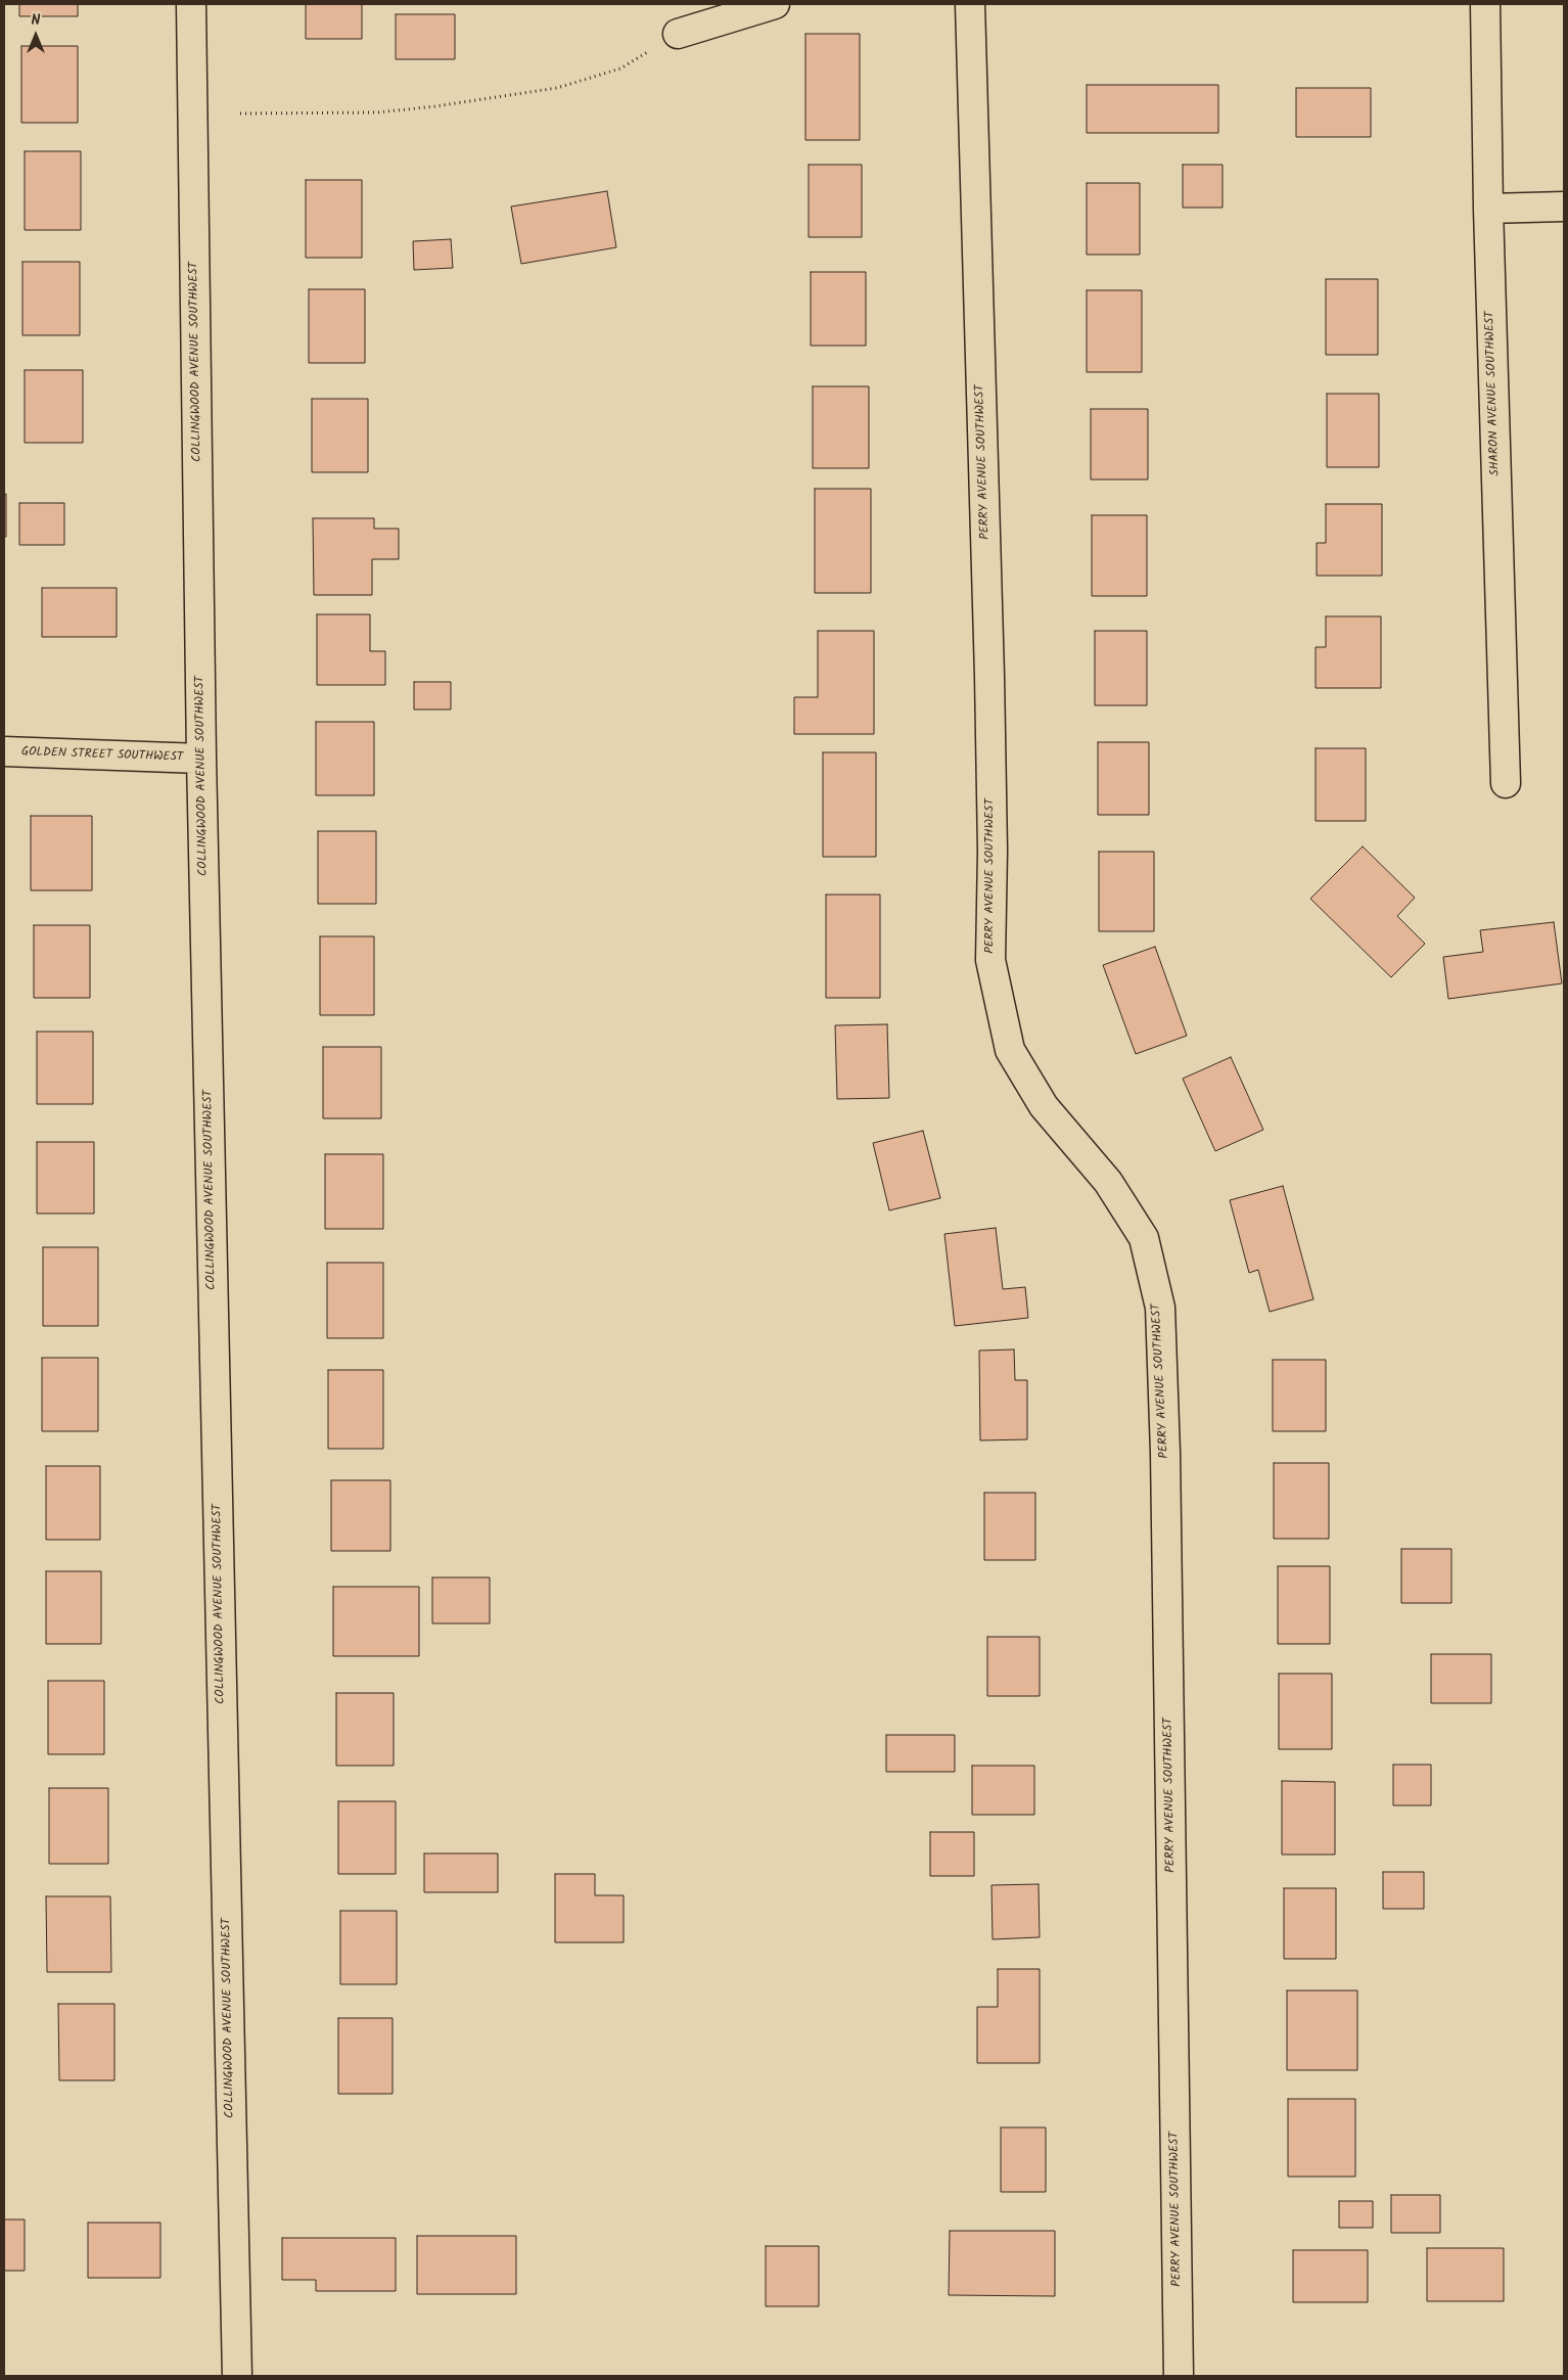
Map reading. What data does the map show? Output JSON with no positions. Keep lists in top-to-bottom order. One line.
{"streets":{"street":["COLLINGWOOD AVENUE SOUTHWEST","SHARON AVENUE SOUTHWEST","PERRY AVENUE SOUTHWEST","GOLDEN STREET SOUTHWEST"]},"crossings":[["COLLINGWOOD AVENUE SOUTHWEST","GOLDEN STREET SOUTHWEST"]],"north":"top"}
